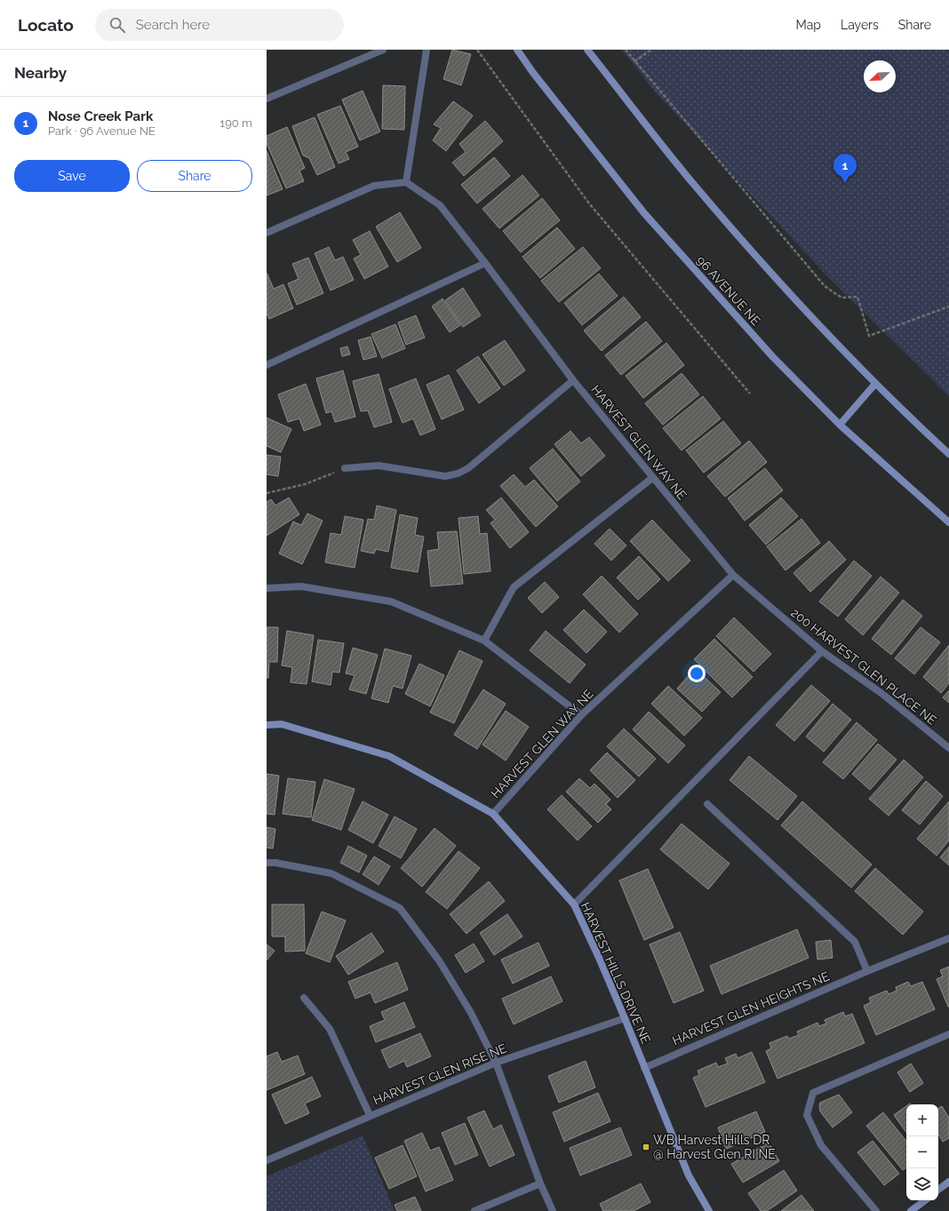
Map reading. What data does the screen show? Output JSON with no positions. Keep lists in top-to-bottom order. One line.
{"streets":{"main road":["96 AVENUE NE","HARVEST HILLS DRIVE NE"],"street":["HARVEST GLEN WAY NE","200 HARVEST GLEN PLACE NE","HARVEST GLEN HEIGHTS NE","HARVEST GLEN RISE NE"]},"crossings":[["HARVEST GLEN WAY NE","200 HARVEST GLEN PLACE NE"],["HARVEST GLEN WAY NE","HARVEST HILLS DRIVE NE"],["HARVEST HILLS DRIVE NE","HARVEST GLEN HEIGHTS NE"],["HARVEST HILLS DRIVE NE","HARVEST GLEN RISE NE"]],"places":{"transit":["WB Harvest Hills DR @ Harvest Glen RI NE"]},"north":"bottom left","page":{"header":"Locato","search":"Search here","nav":["Map","Layers","Share"],"heading":"Nearby","list":[{"mark":"1","name":"Nose Creek Park","note":"Park · 96 Avenue NE","value":"190 m"}],"buttons":["Save","Share"],"pins":"1","map_buttons":["+","−"]}}
